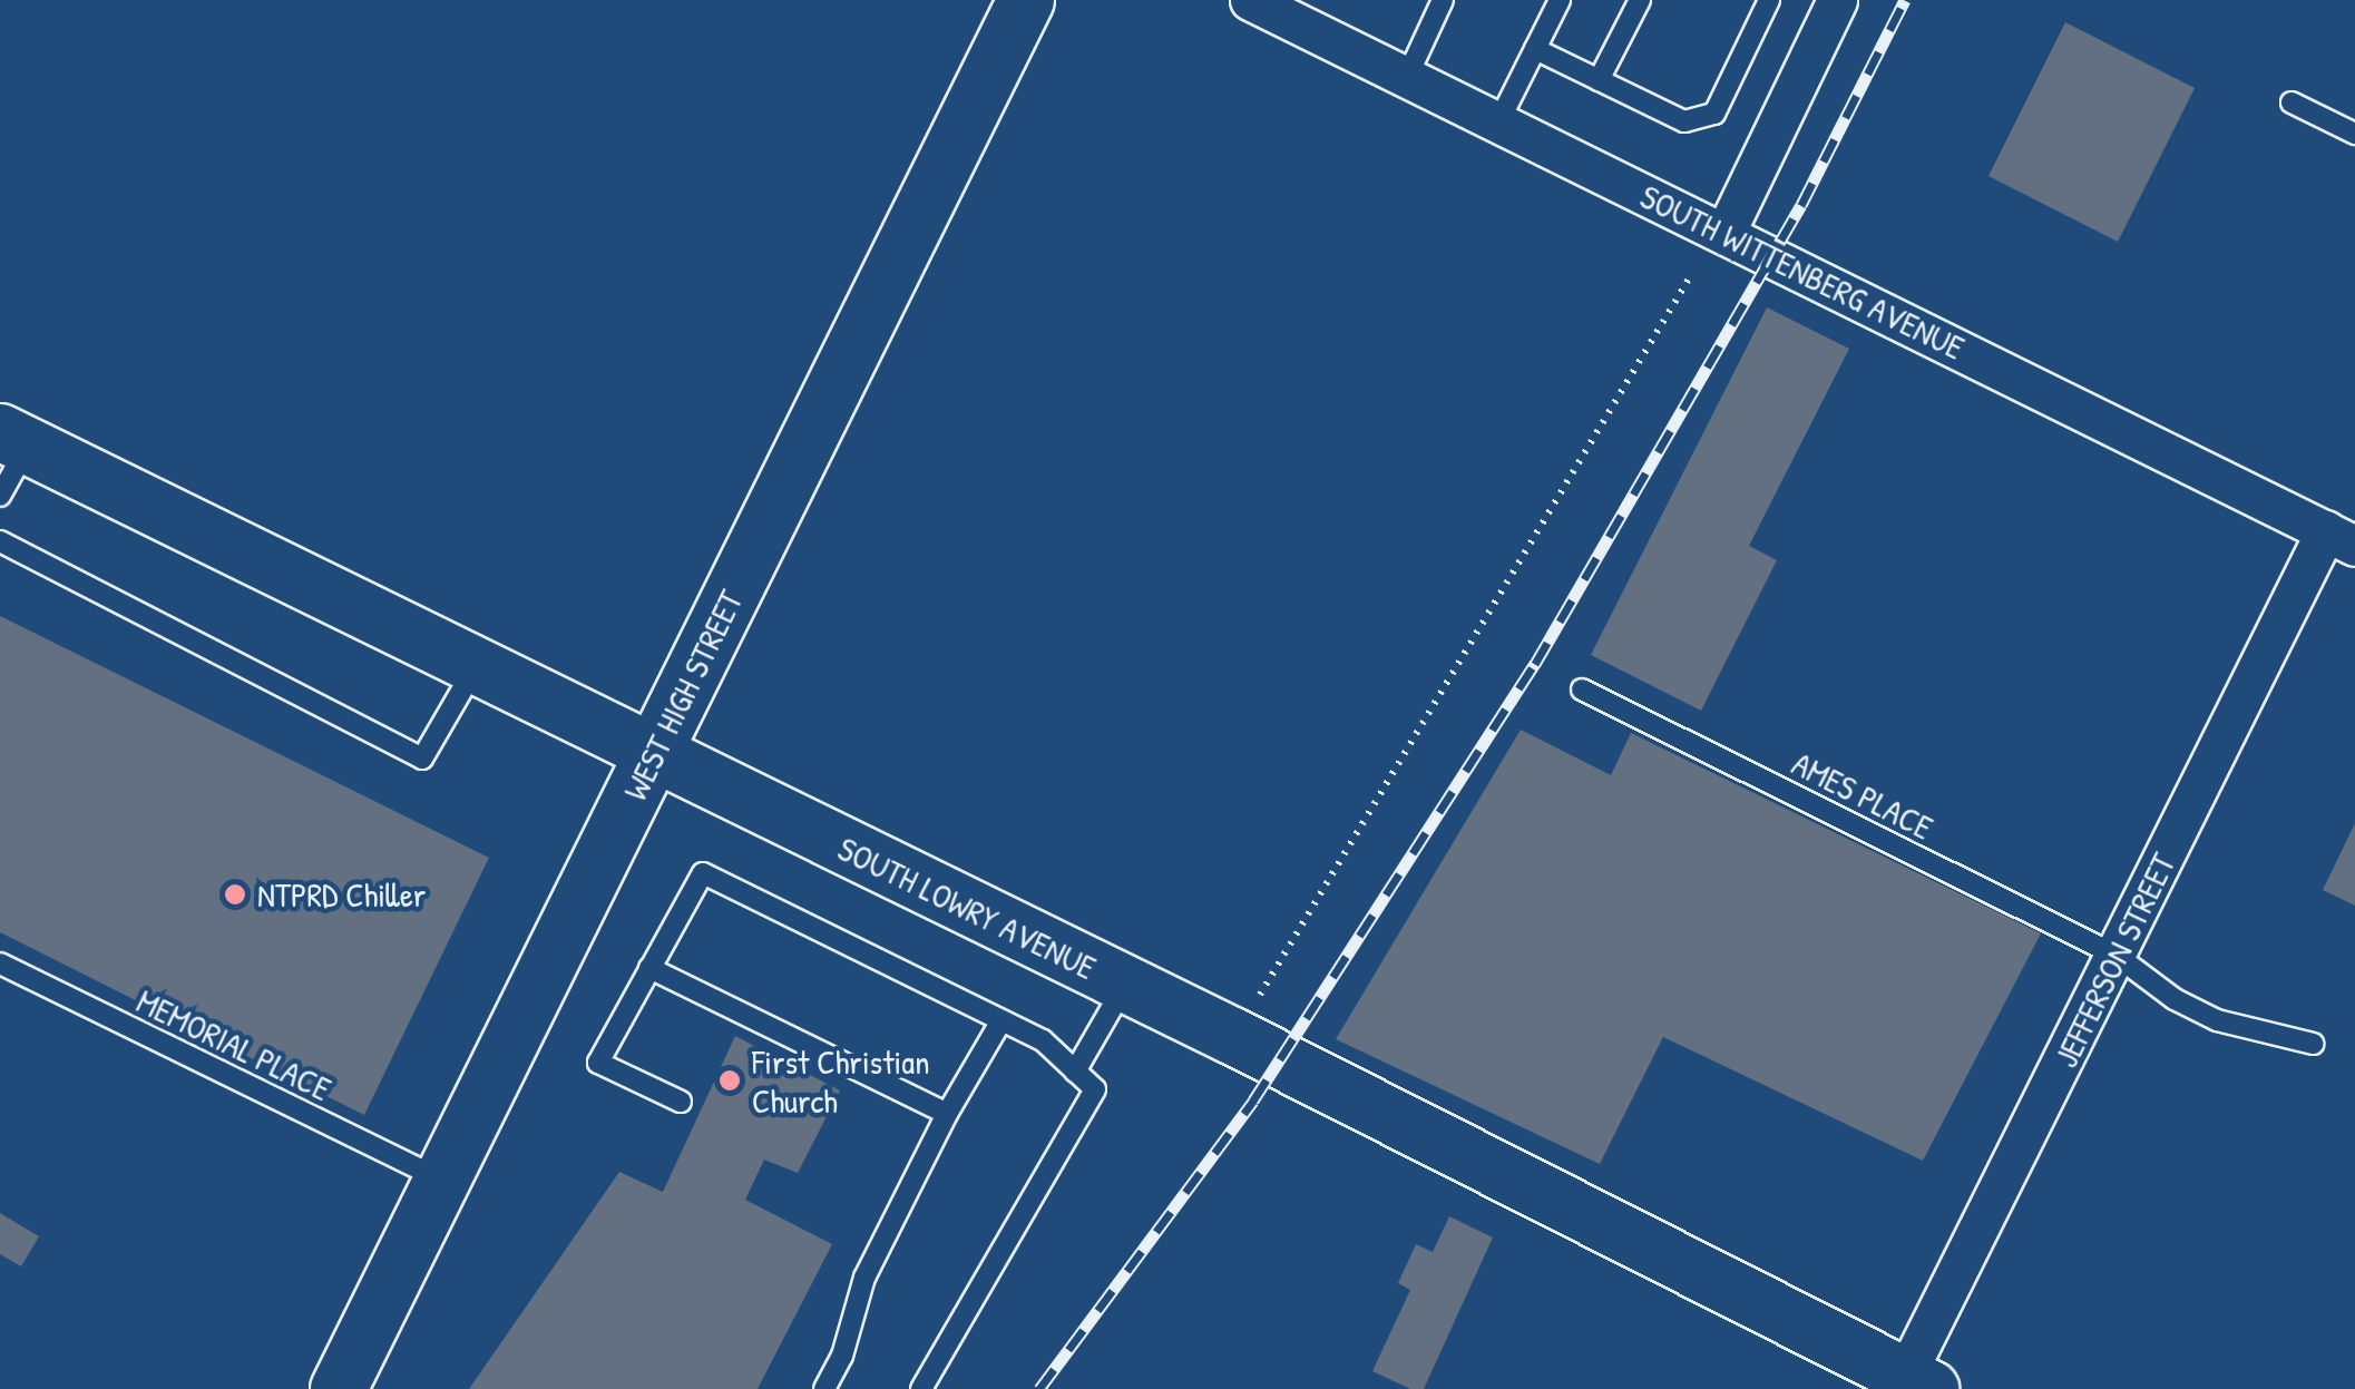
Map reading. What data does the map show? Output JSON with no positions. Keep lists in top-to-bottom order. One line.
{"streets":{"street":["SOUTH WITTENBERG AVENUE","WEST HIGH STREET","SOUTH LOWRY AVENUE","JEFFERSON STREET"],"lane":["AMES PLACE","MEMORIAL PLACE"]},"crossings":[["SOUTH WITTENBERG AVENUE","JEFFERSON STREET"],["WEST HIGH STREET","SOUTH LOWRY AVENUE"],["WEST HIGH STREET","MEMORIAL PLACE"],["AMES PLACE","JEFFERSON STREET"],["SOUTH LOWRY AVENUE","JEFFERSON STREET"]],"places":["NTPRD Chiller","First Christian Church"]}
